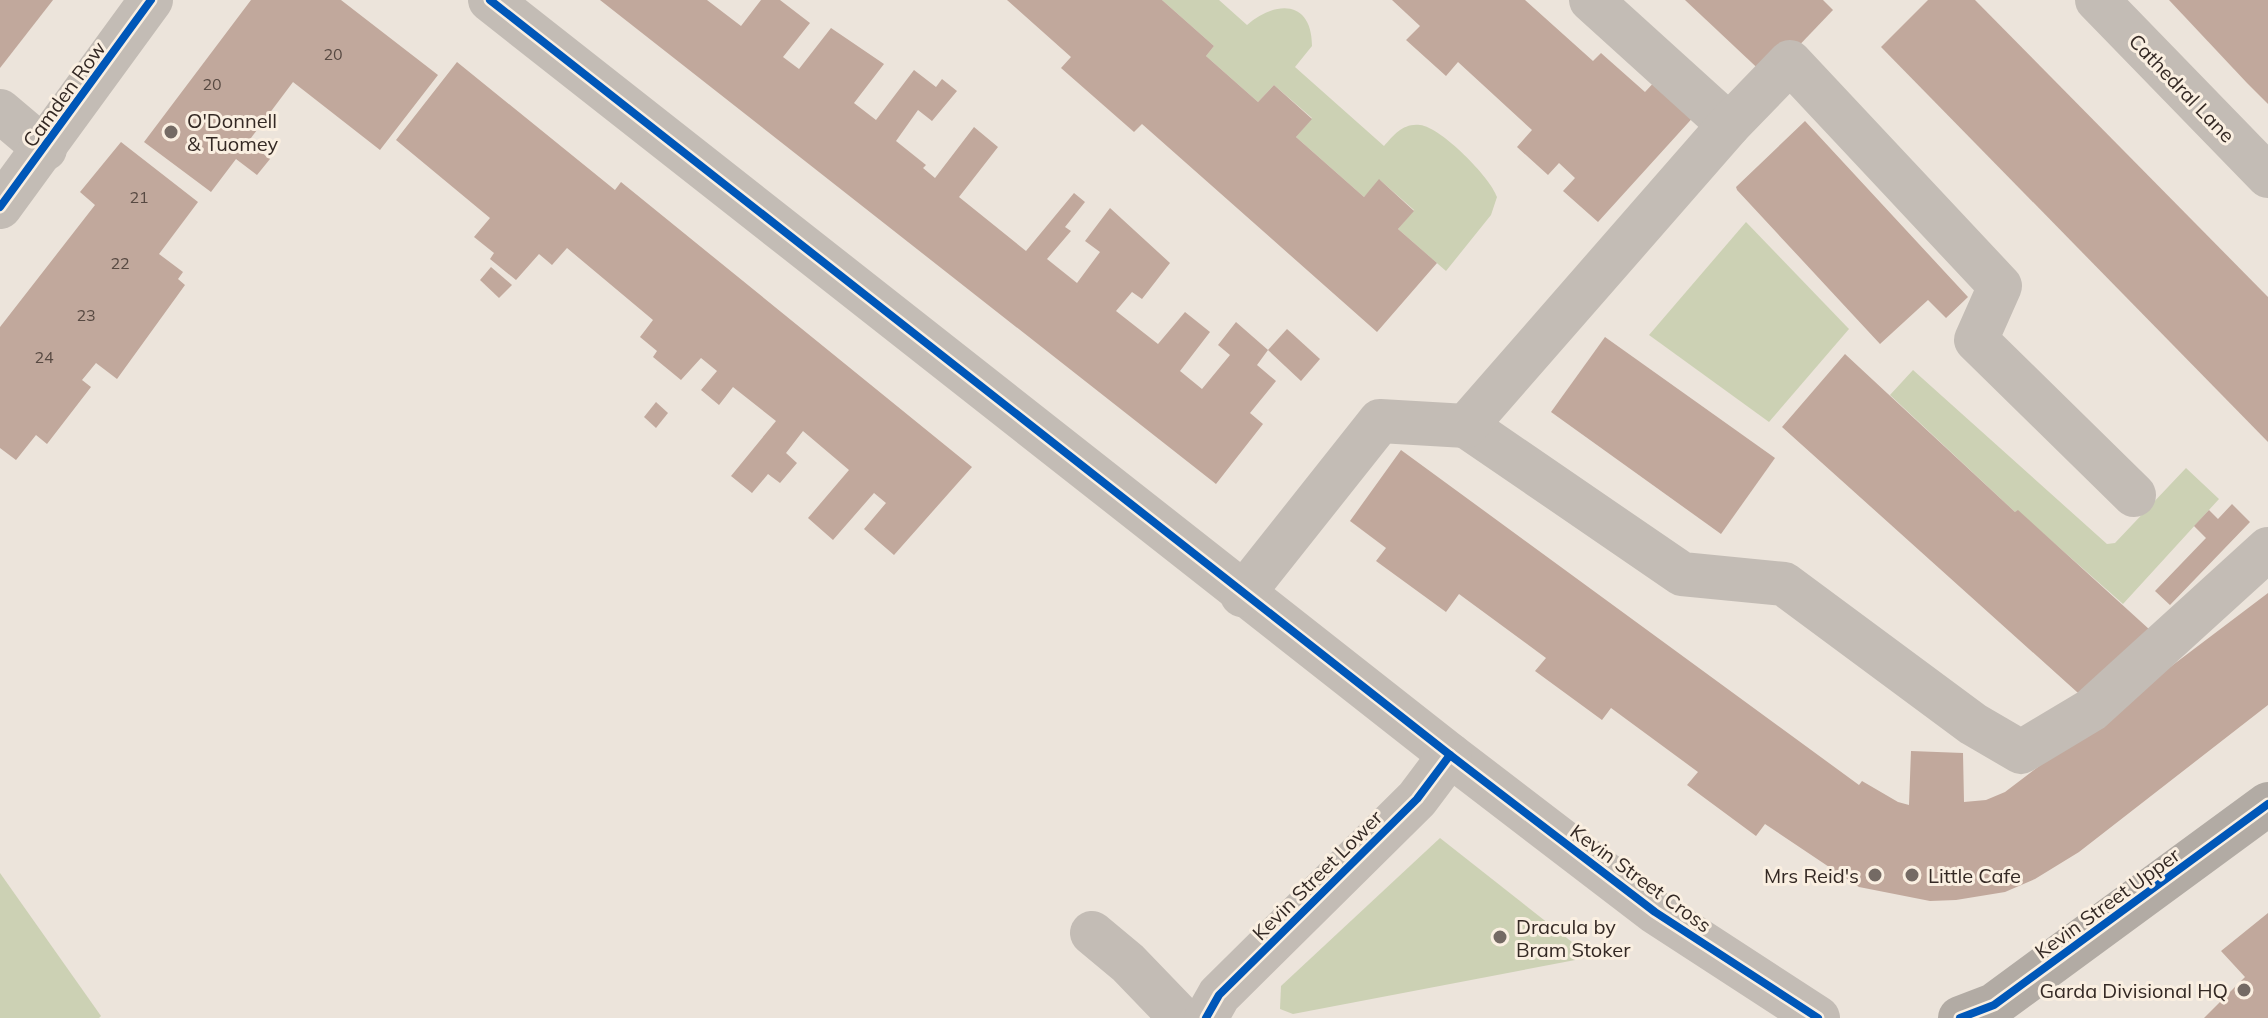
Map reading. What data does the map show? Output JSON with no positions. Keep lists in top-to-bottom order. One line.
{"streets":{"main road":["Kevin Street Upper"],"street":["Cathedral Lane","Camden Row","Kevin Street Lower","Kevin Street Cross"]},"crossings":[["Kevin Street Lower","Kevin Street Cross"]],"places":["O'Donnell & Tuomey","Mrs Reid's","Little Cafe","Dracula by Bram Stoker","Garda Divisional HQ"],"house_numbers":["20","20","21","22","23","24"]}
